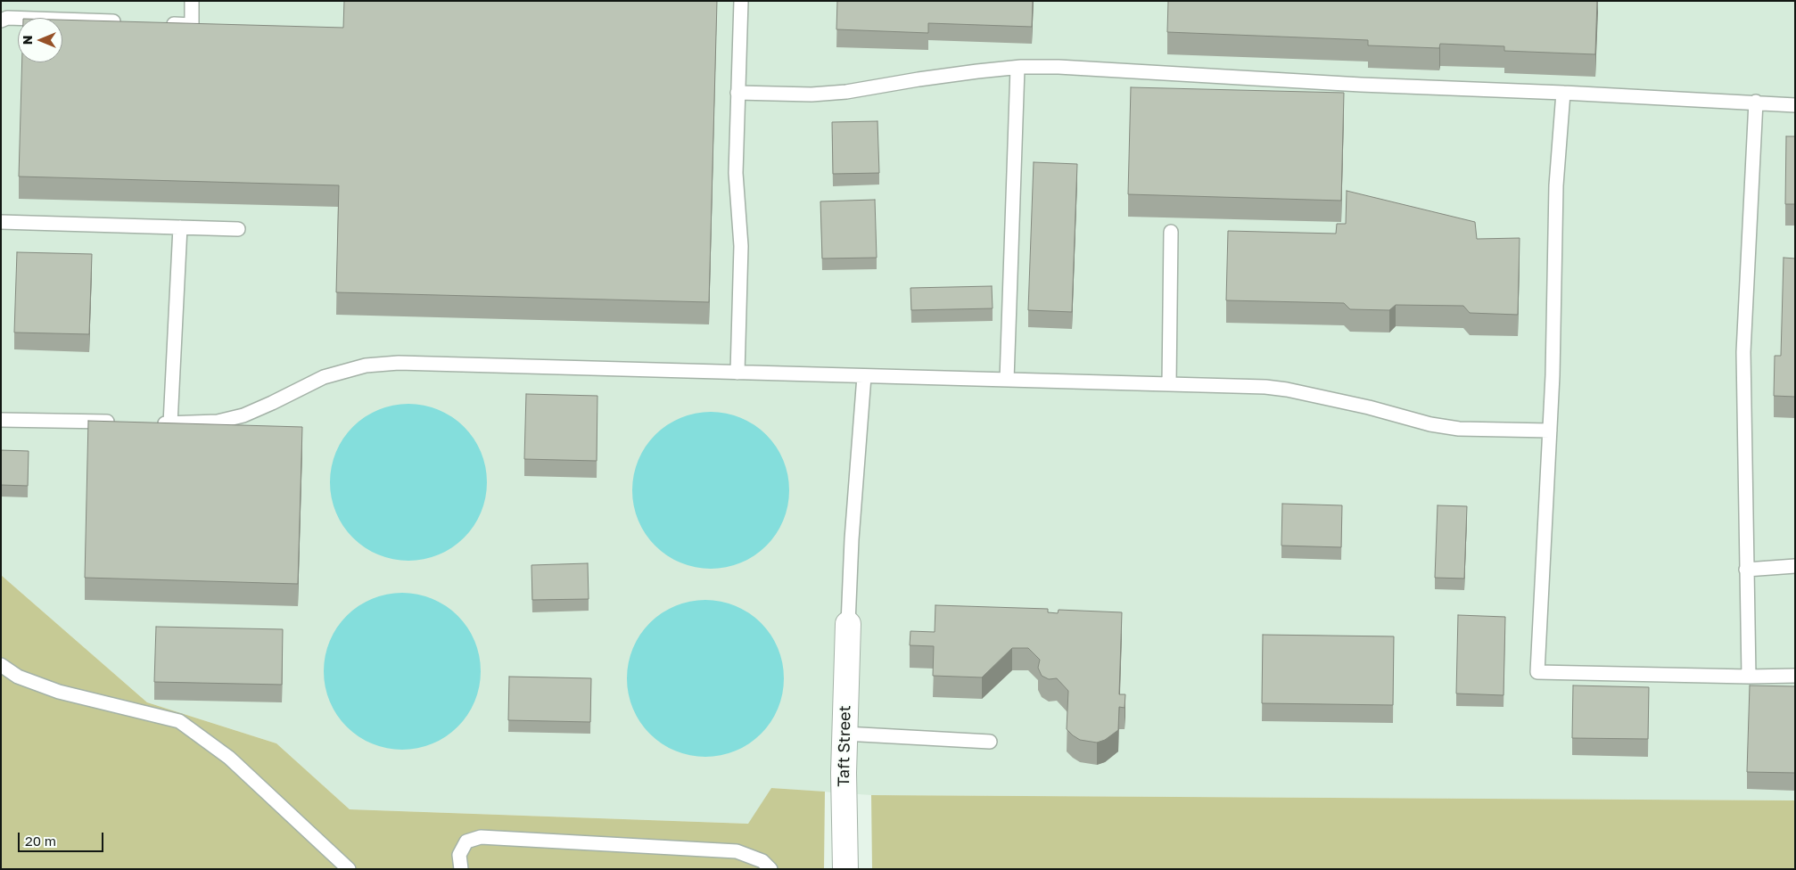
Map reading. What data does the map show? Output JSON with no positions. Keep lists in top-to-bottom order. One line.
{"streets":{"street":["Taft Street"]},"scale_bar":"20 m","north":"left"}
